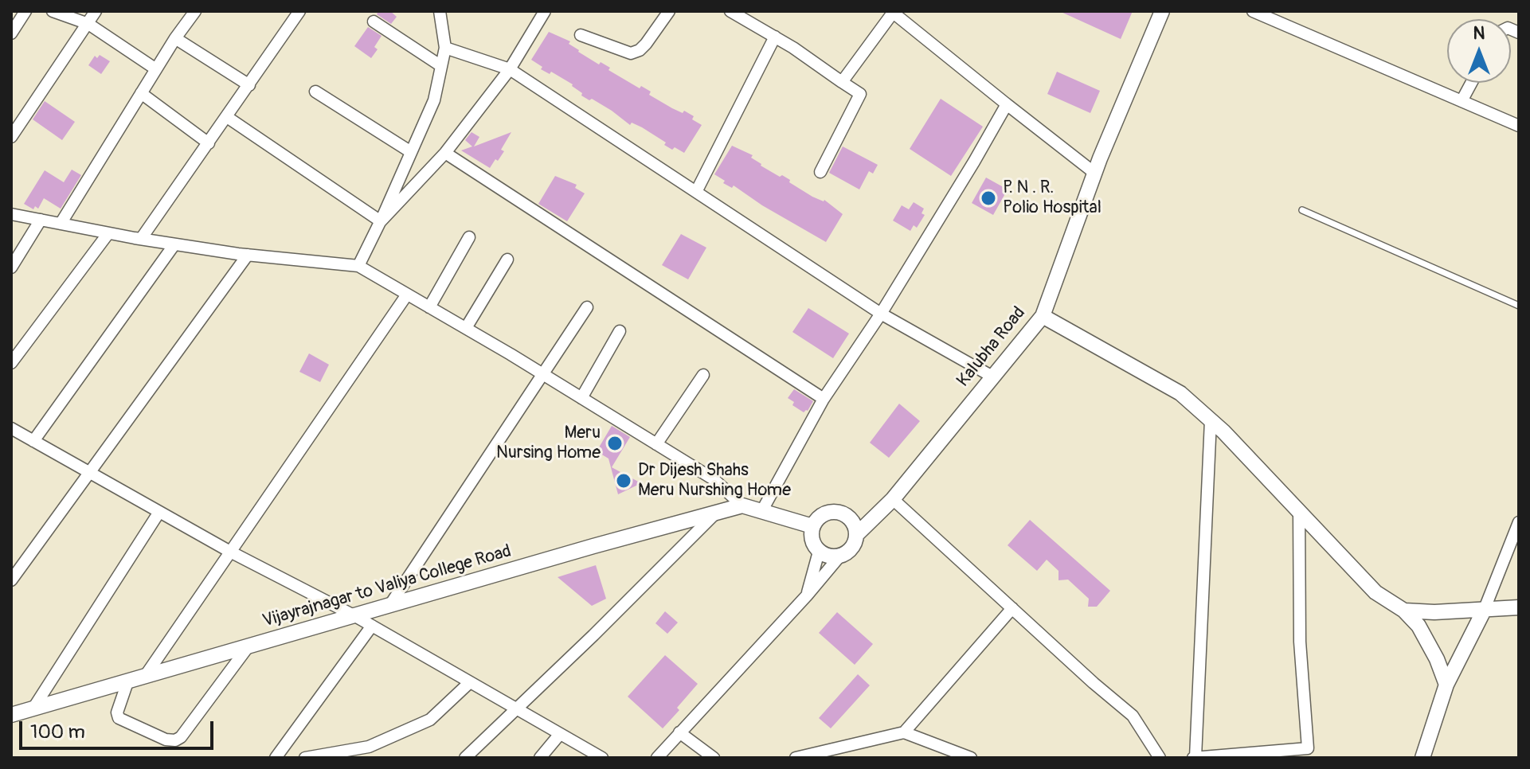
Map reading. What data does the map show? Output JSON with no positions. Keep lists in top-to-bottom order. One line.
{"streets":{"street":["Kalubha Road","Vijayrajnagar to Valiya College Road"]},"crossings":[["Kalubha Road","Vijayrajnagar to Valiya College Road"]],"places":["P. N . R. Polio Hospital","Meru Nursing Home","Dr Dijesh Shahs Meru Nurshing Home"],"scale_bar":"100 m","north":"top"}
